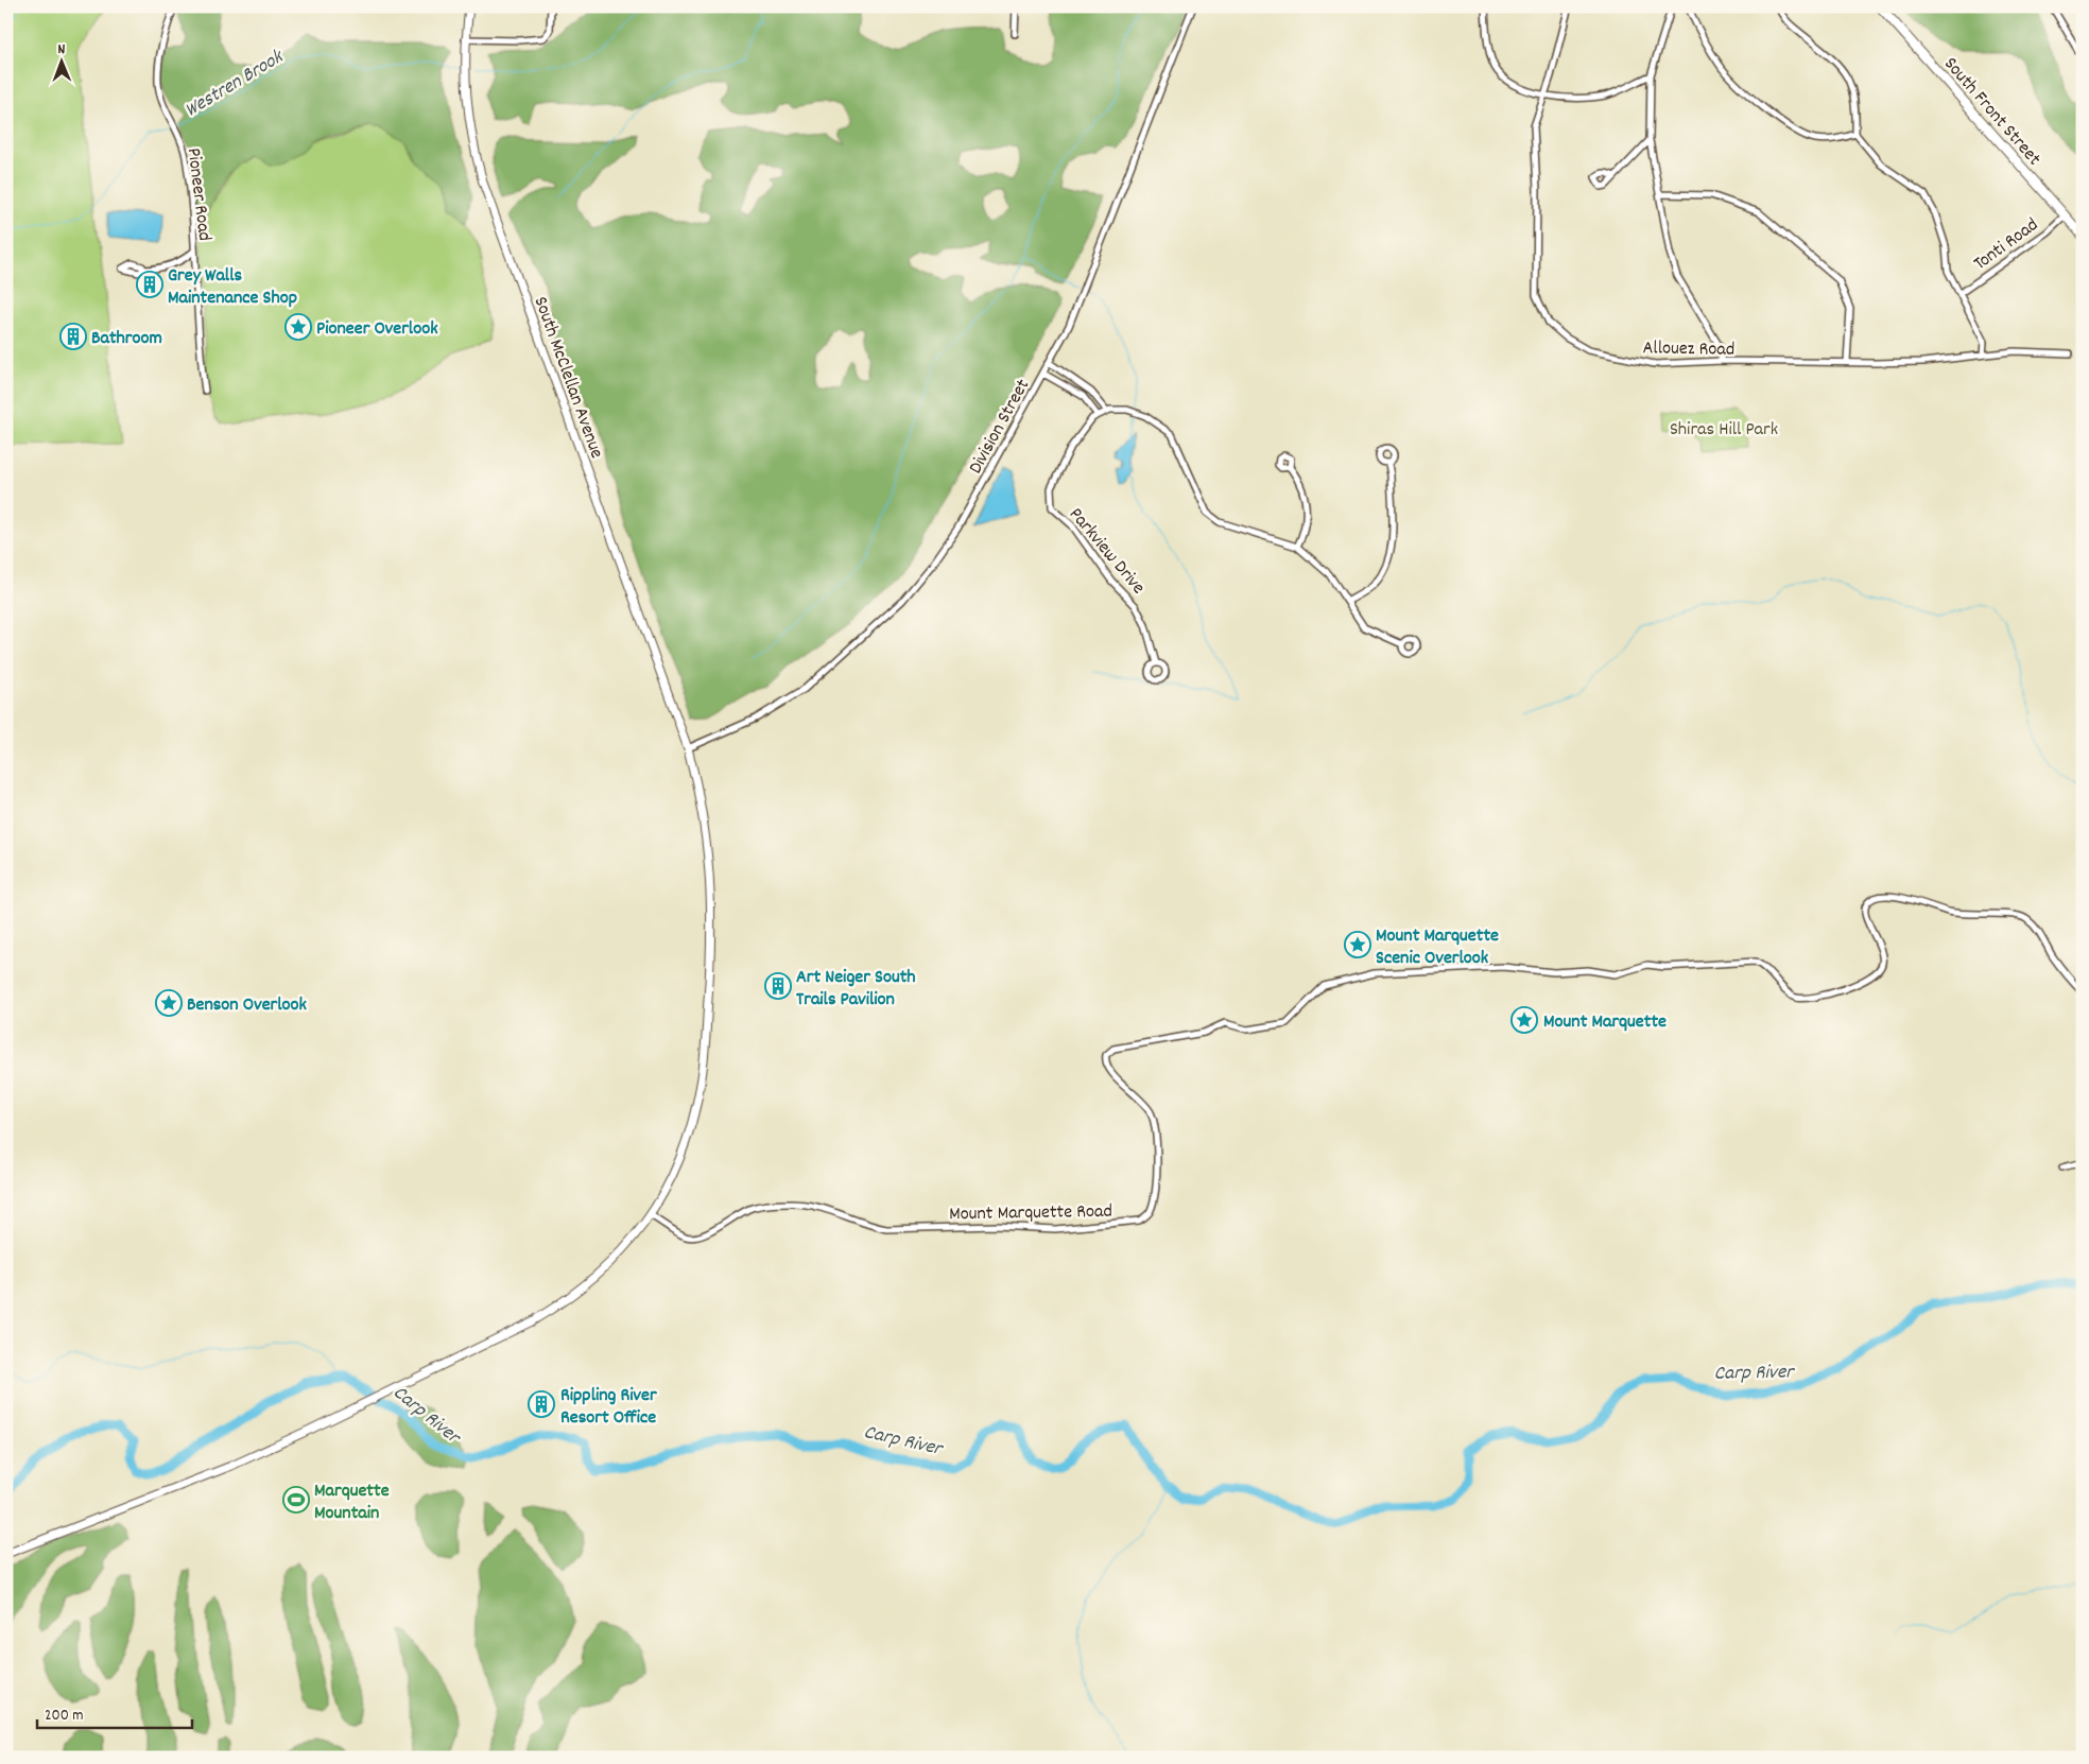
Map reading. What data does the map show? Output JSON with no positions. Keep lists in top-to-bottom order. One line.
{"streets":{"highway":["South Front Street"],"main road":["South McClellan Avenue"],"street":["Pioneer Road","Tonti Road","Allouez Road","Division Street","Parkview Drive","Mount Marquette Road"]},"crossings":[["South Front Street","Tonti Road"],["South McClellan Avenue","Division Street"],["South McClellan Avenue","Mount Marquette Road"]],"water":["Westren Brook","Carp River"],"parks":["Shiras Hill Park"],"places":{"building":["Grey Walls Maintenance Shop","Bathroom","Art Neiger South Trails Pavilion","Rippling River Resort Office"],"place":["Pioneer Overlook","Mount Marquette Scenic Overlook","Benson Overlook","Mount Marquette"],"sports":["Marquette Mountain"]},"scale_bar":"200 m","north":"top"}
